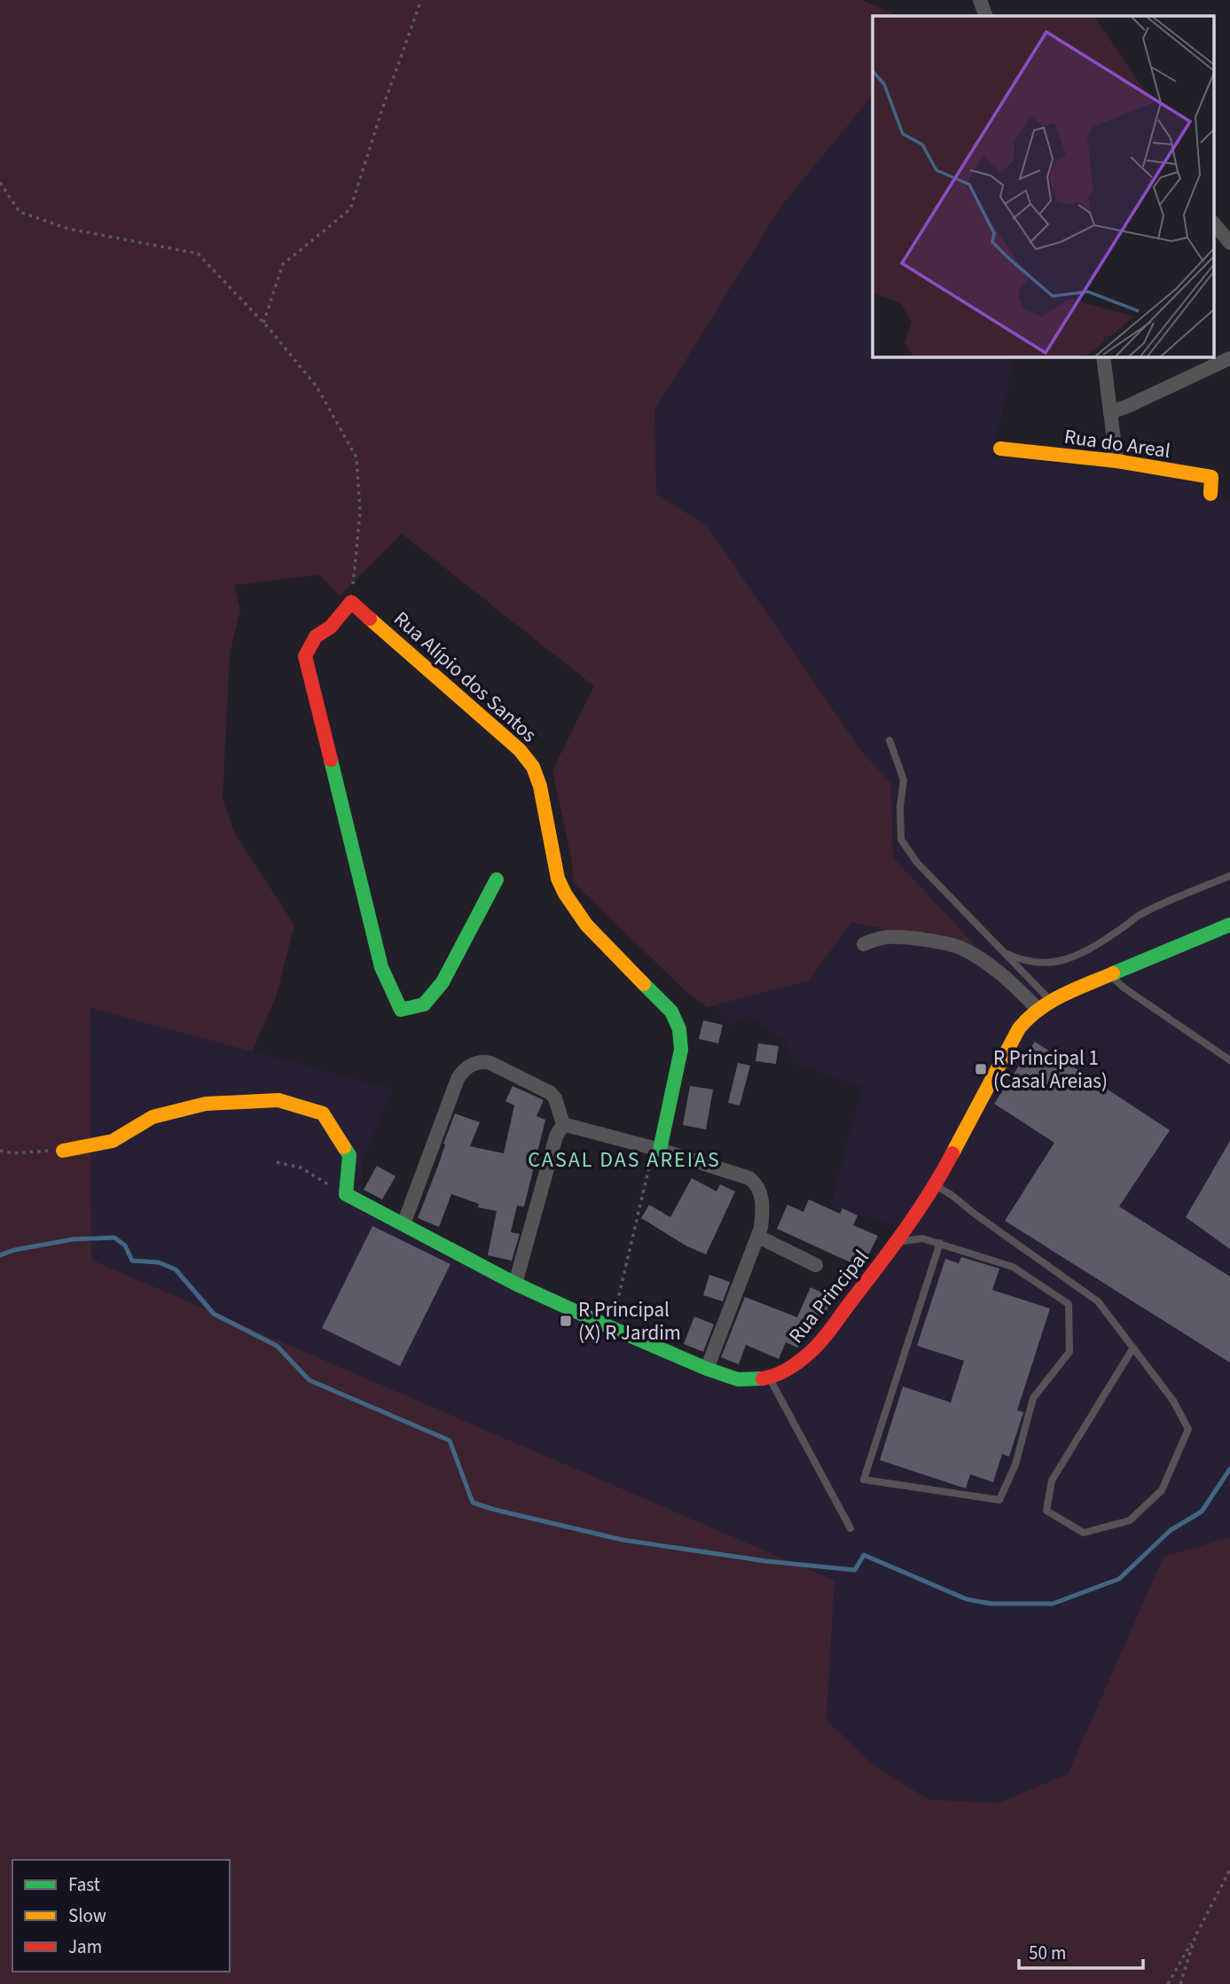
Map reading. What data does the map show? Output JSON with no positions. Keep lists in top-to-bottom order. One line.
{"streets":{"street":["Rua do Areal","Rua Alípio dos Santos","Rua Principal"]},"districts":["CASAL DAS AREIAS"],"places":{"transit":["R Principal 1 (Casal Areias)","R Principal (X) R Jardim"]},"legend":["Fast","Slow","Jam"],"scale_bar":"50 m"}
